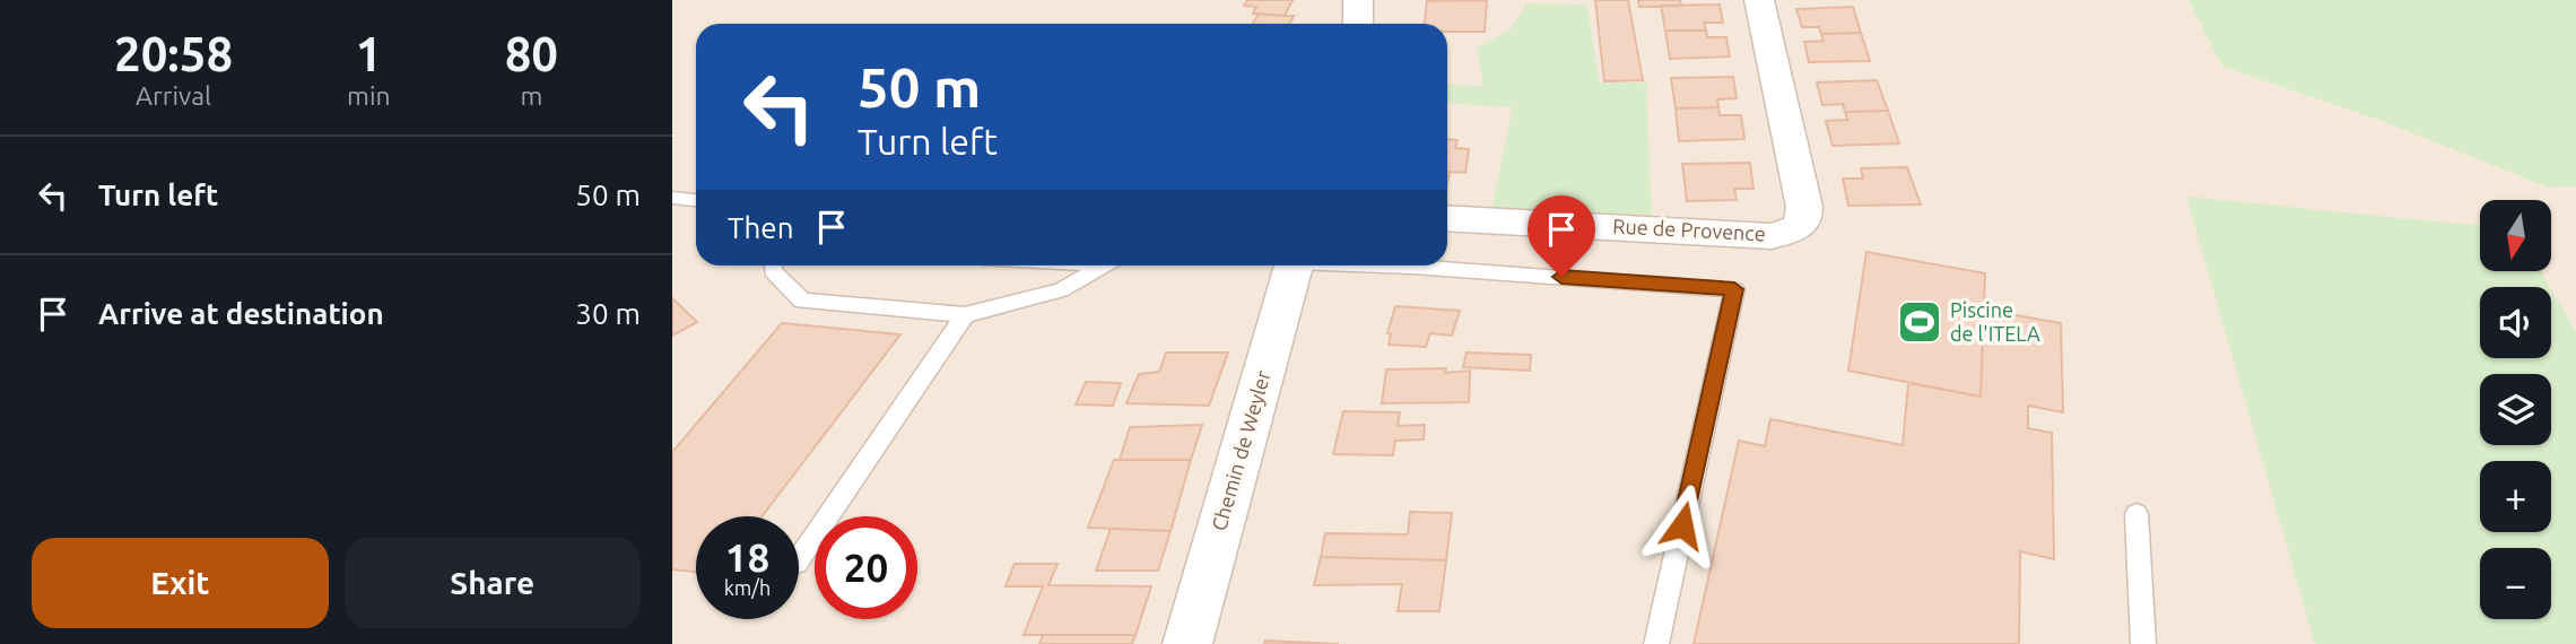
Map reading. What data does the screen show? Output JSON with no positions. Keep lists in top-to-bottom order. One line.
{"streets":{"street":["Rue de Provence","Chemin de Weyler"]},"places":{"sports":["Piscine de l'ITELA"]},"north":"bottom","page":{"eta":["20:58","Arrival","1","min","80","m"],"turn":["50 m","Turn left"],"list":[{"name":"Turn left","value":"50 m"},{"name":"Arrive at destination","value":"30 m"}],"then":"Then","map_buttons":["+","−"],"speed":"18 km/h","limit":"20","buttons":["Exit","Share"]}}
